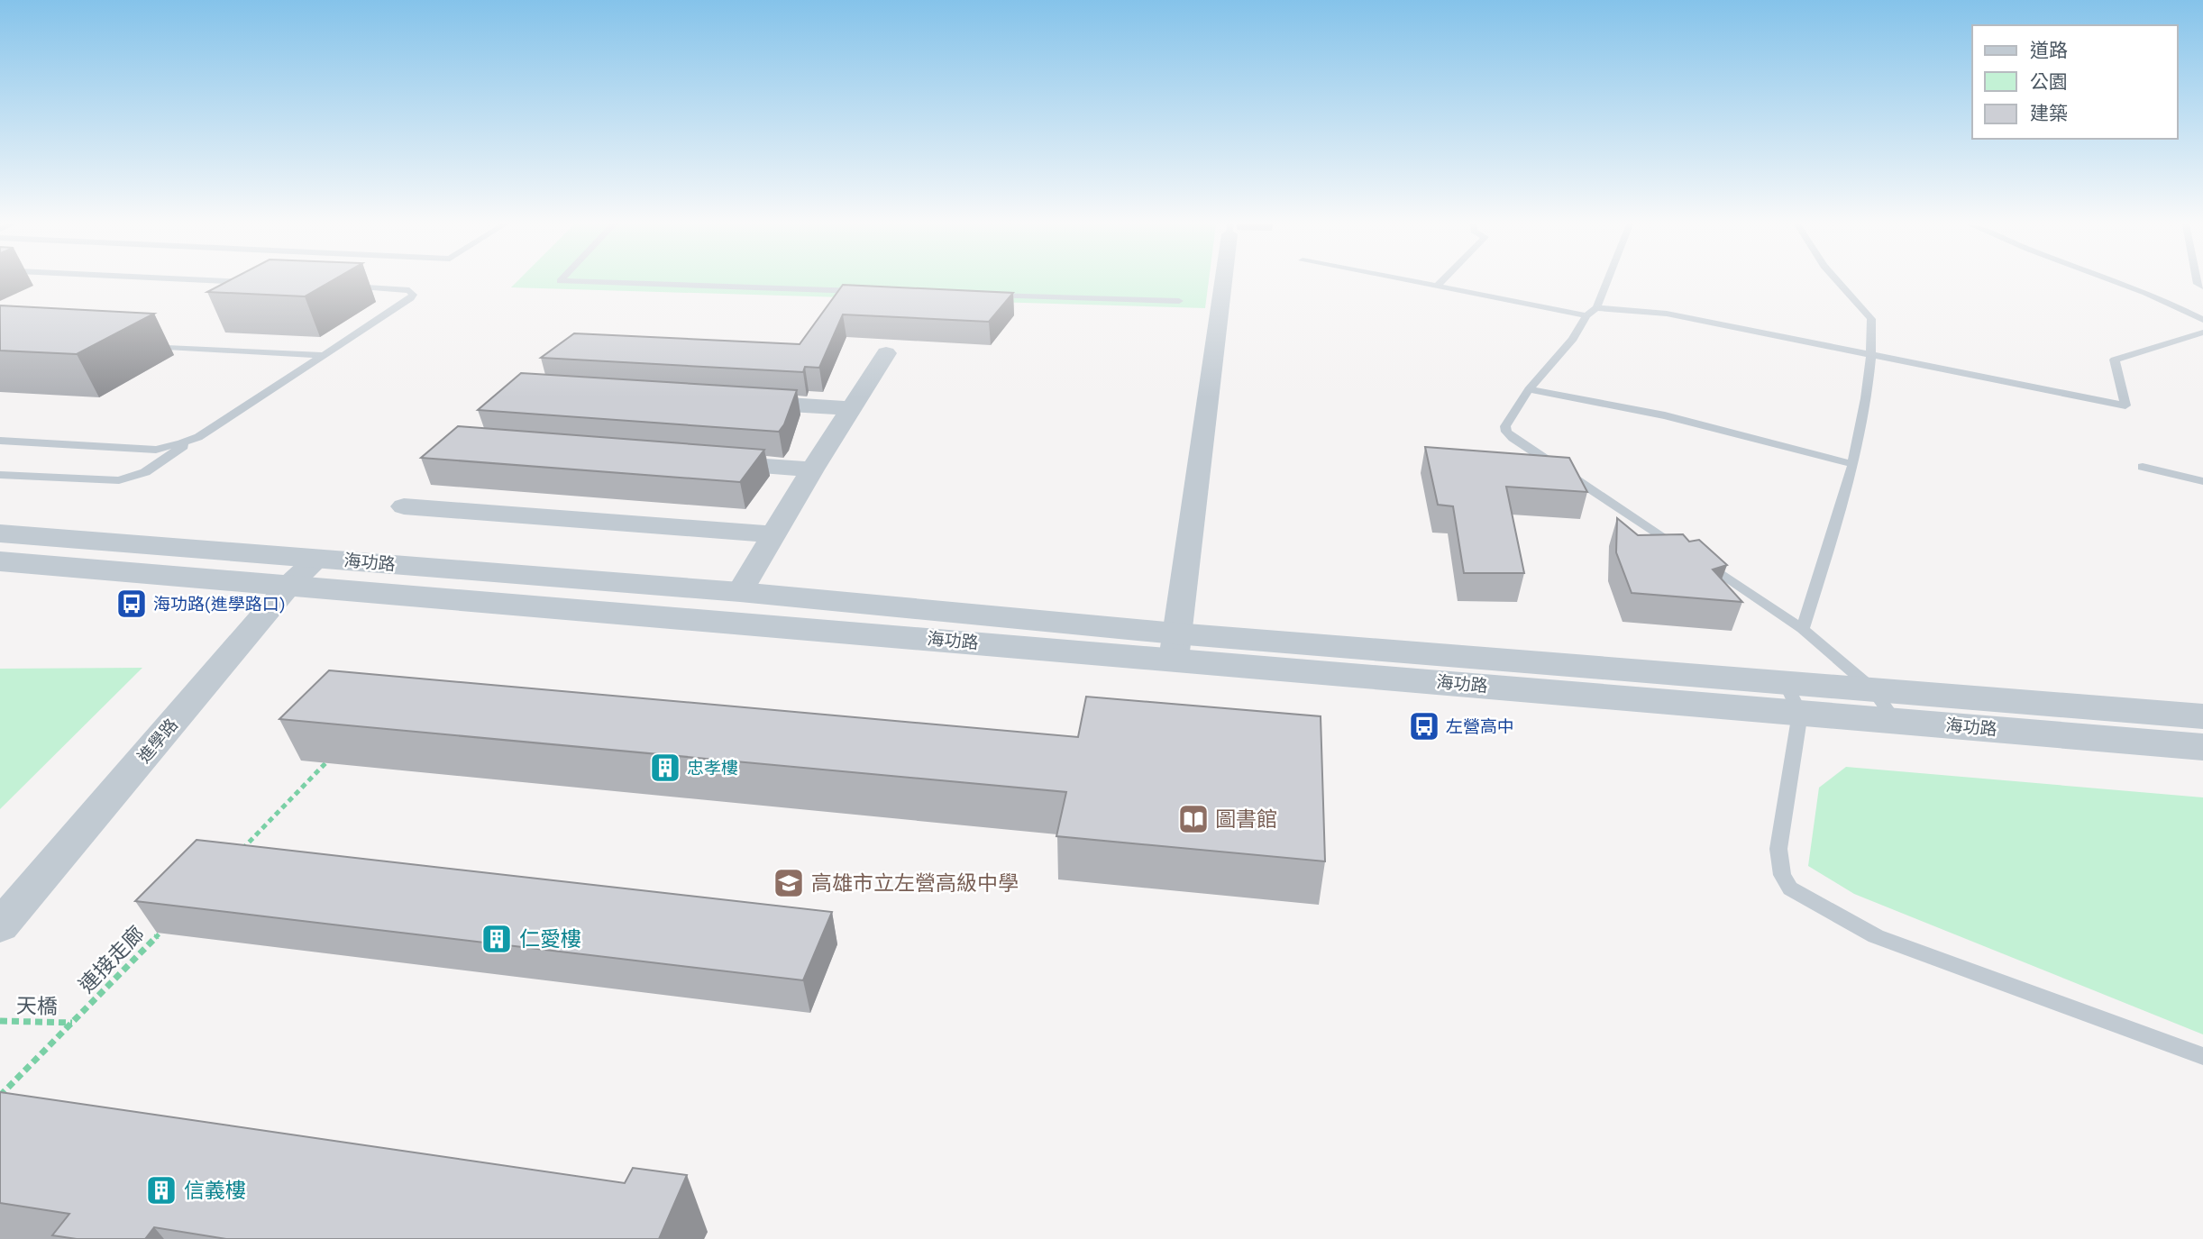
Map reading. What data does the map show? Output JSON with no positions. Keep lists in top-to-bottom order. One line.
{"streets":{"street":["海功路","進學路"],"path":["連接走廊","天橋"]},"crossings":[["海功路","進學路"],["連接走廊","天橋"]],"places":{"bus stop":["海功路(進學路口)","左營高中"],"building":["忠孝樓","仁愛樓","信義樓"],"library":["圖書館"],"school or university":["高雄市立左營高級中學"]},"legend":["道路","公園","建築"]}
